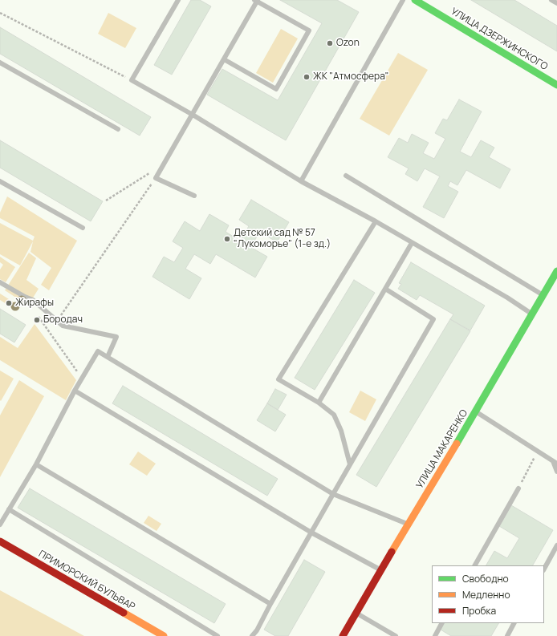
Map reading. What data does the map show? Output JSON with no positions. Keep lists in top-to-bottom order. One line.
{"streets":{"street":["УЛИЦА ДЗЕРЖИНСКОГО","УЛИЦА МАКАРЕНКО","ПРИМОРСКИЙ БУЛЬВАР"]},"places":["Ozon","ЖК \"Атмосфера\"","Детский сад № 57 \"Лукоморье\" (1-е зд.)","Жирафы","Бородач"],"legend":["Свободно","Медленно","Пробка"]}
